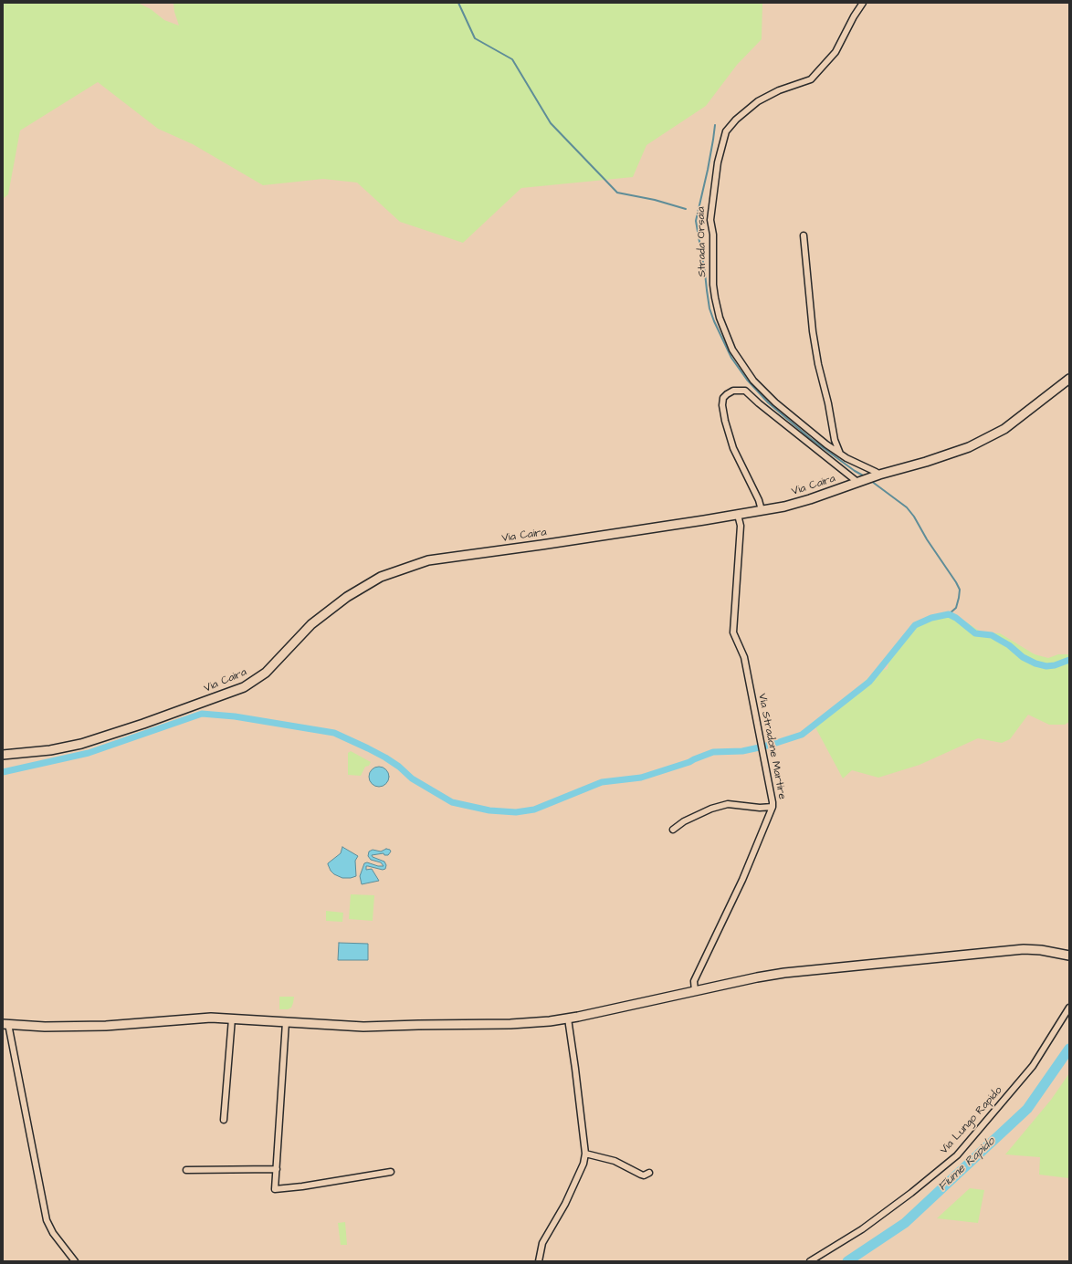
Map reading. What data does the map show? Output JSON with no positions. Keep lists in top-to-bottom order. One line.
{"streets":{"street":["Strada Orsaia","Via Caira","Via Stradone Martire","Via Lungo Rapido"]},"crossings":[["Strada Orsaia","Via Caira"],["Via Caira","Via Stradone Martire"]],"water":["Fiume Rapido"]}
